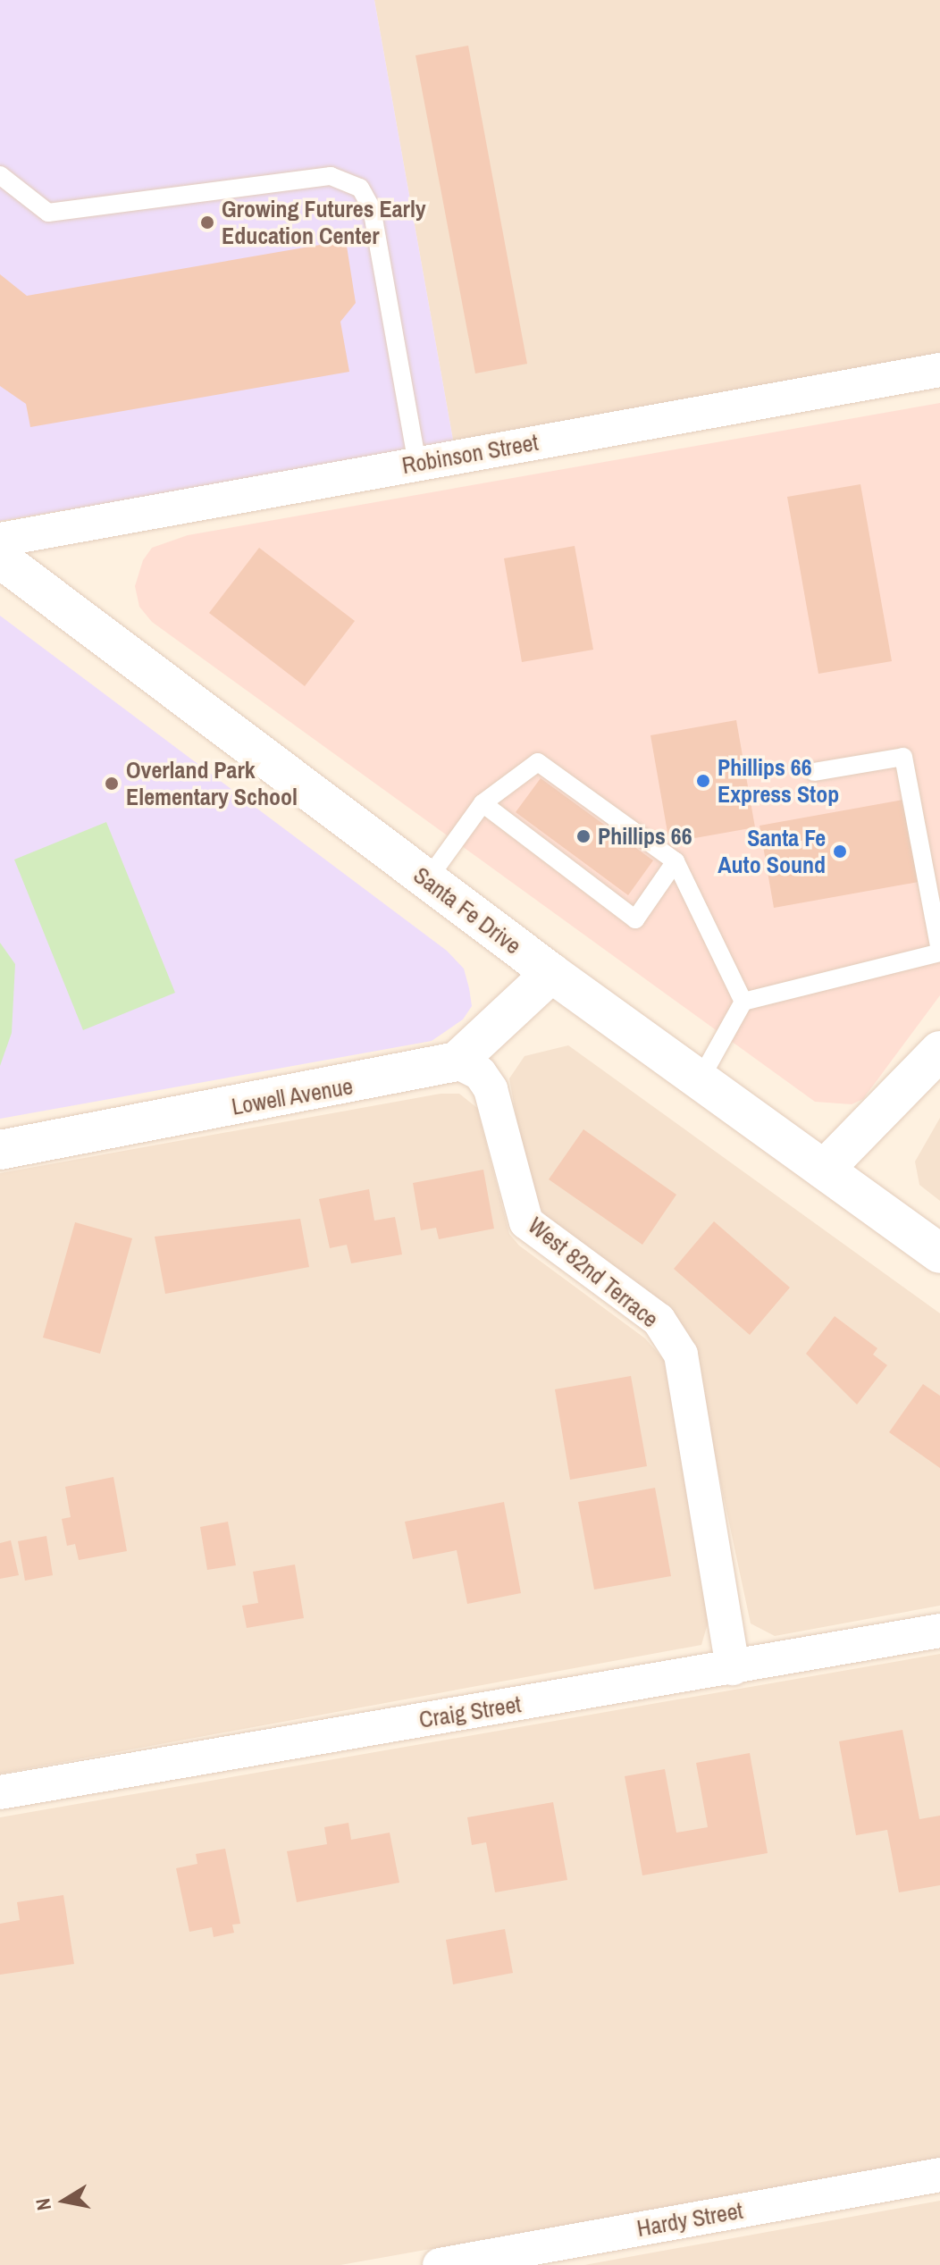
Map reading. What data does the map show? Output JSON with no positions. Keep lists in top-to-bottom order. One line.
{"streets":{"main road":["Santa Fe Drive","Lowell Avenue"],"street":["Robinson Street","West 82nd Terrace","Craig Street","Hardy Street"]},"crossings":[["Lowell Avenue","West 82nd Terrace"],["West 82nd Terrace","Craig Street"]],"places":["Growing Futures Early Education Center","Phillips 66 Express Stop","Overland Park Elementary School","Phillips 66","Santa Fe Auto Sound"],"north":"left"}
